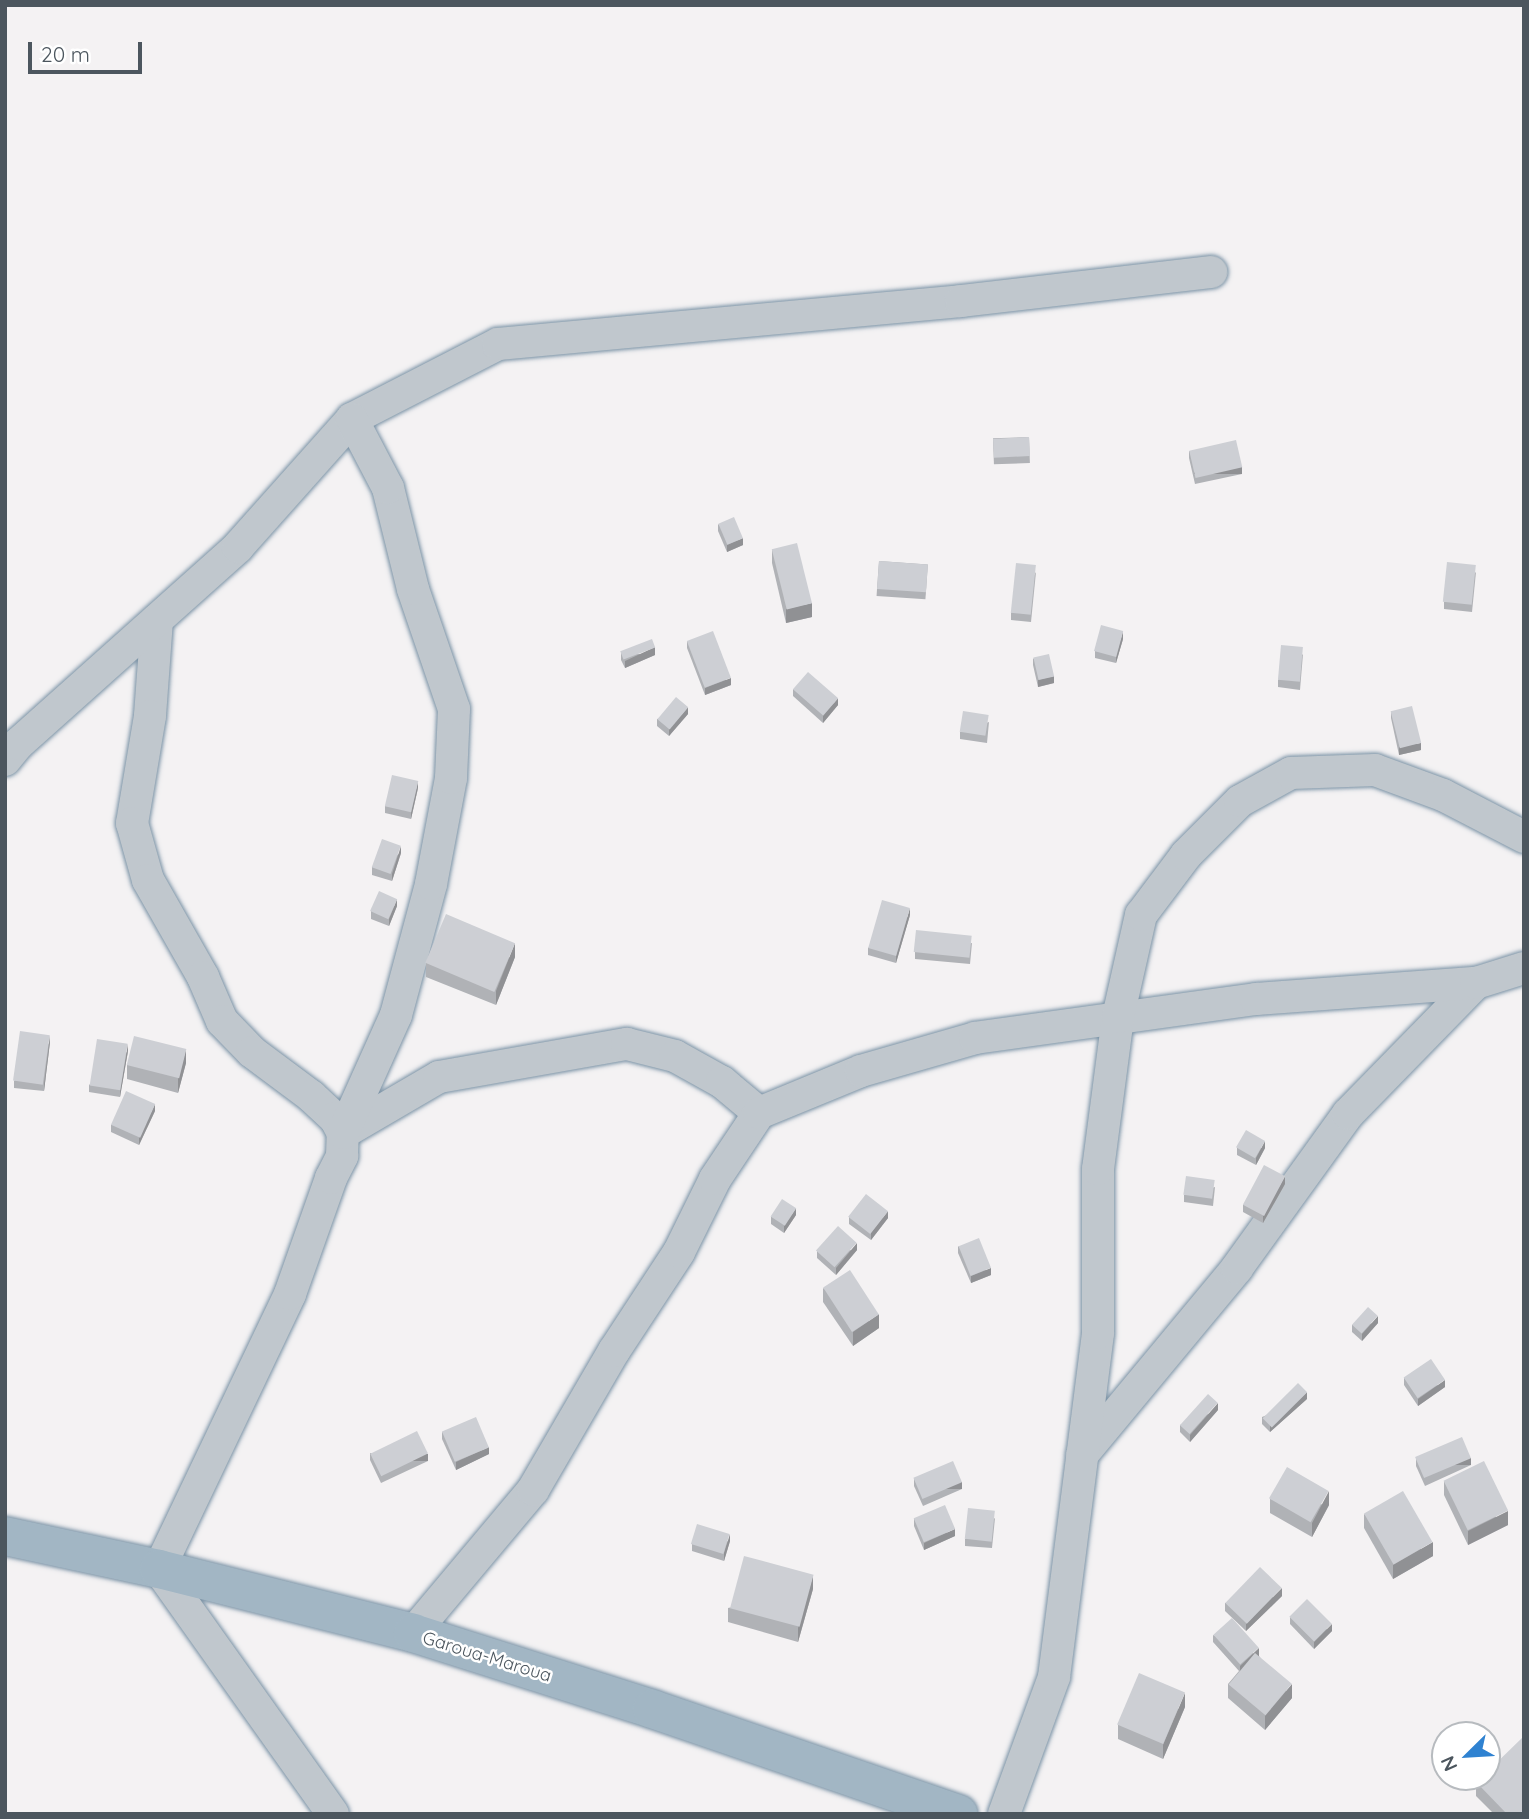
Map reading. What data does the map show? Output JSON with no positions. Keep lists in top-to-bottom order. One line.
{"streets":{"highway":["Garoua-Maroua"]},"scale_bar":"20 m","north":"bottom left"}
